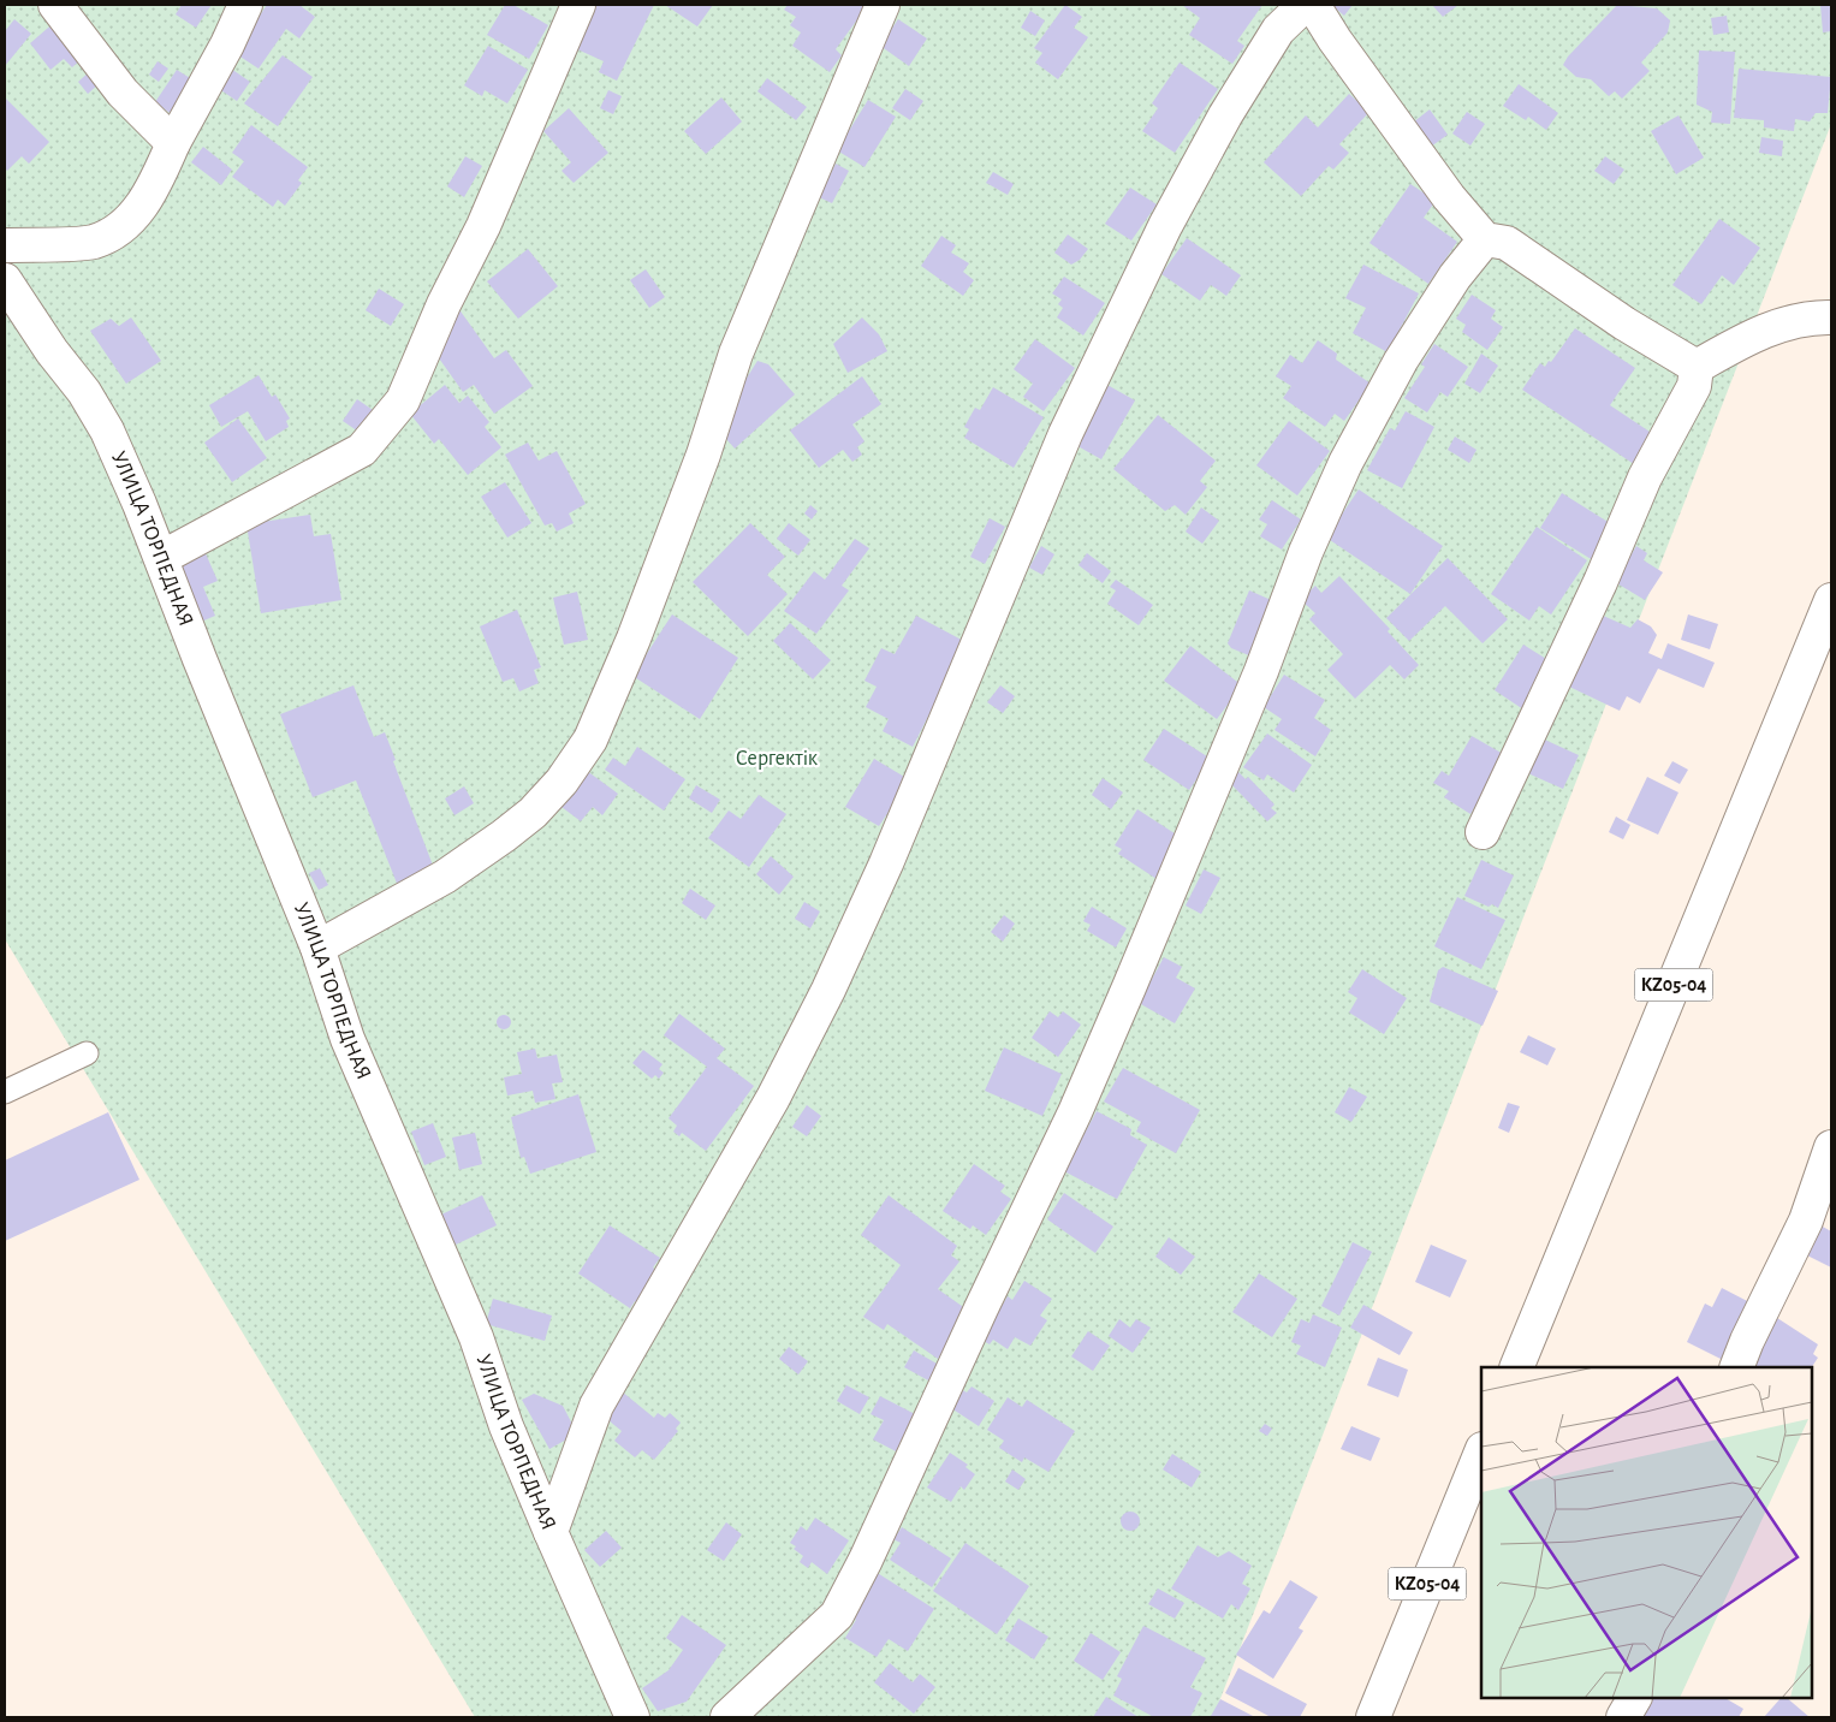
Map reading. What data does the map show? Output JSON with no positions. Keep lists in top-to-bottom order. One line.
{"streets":{"street":["УЛИЦА ТОРПЕДНАЯ","KZ05-04"]},"parks":["Сергектік"]}
